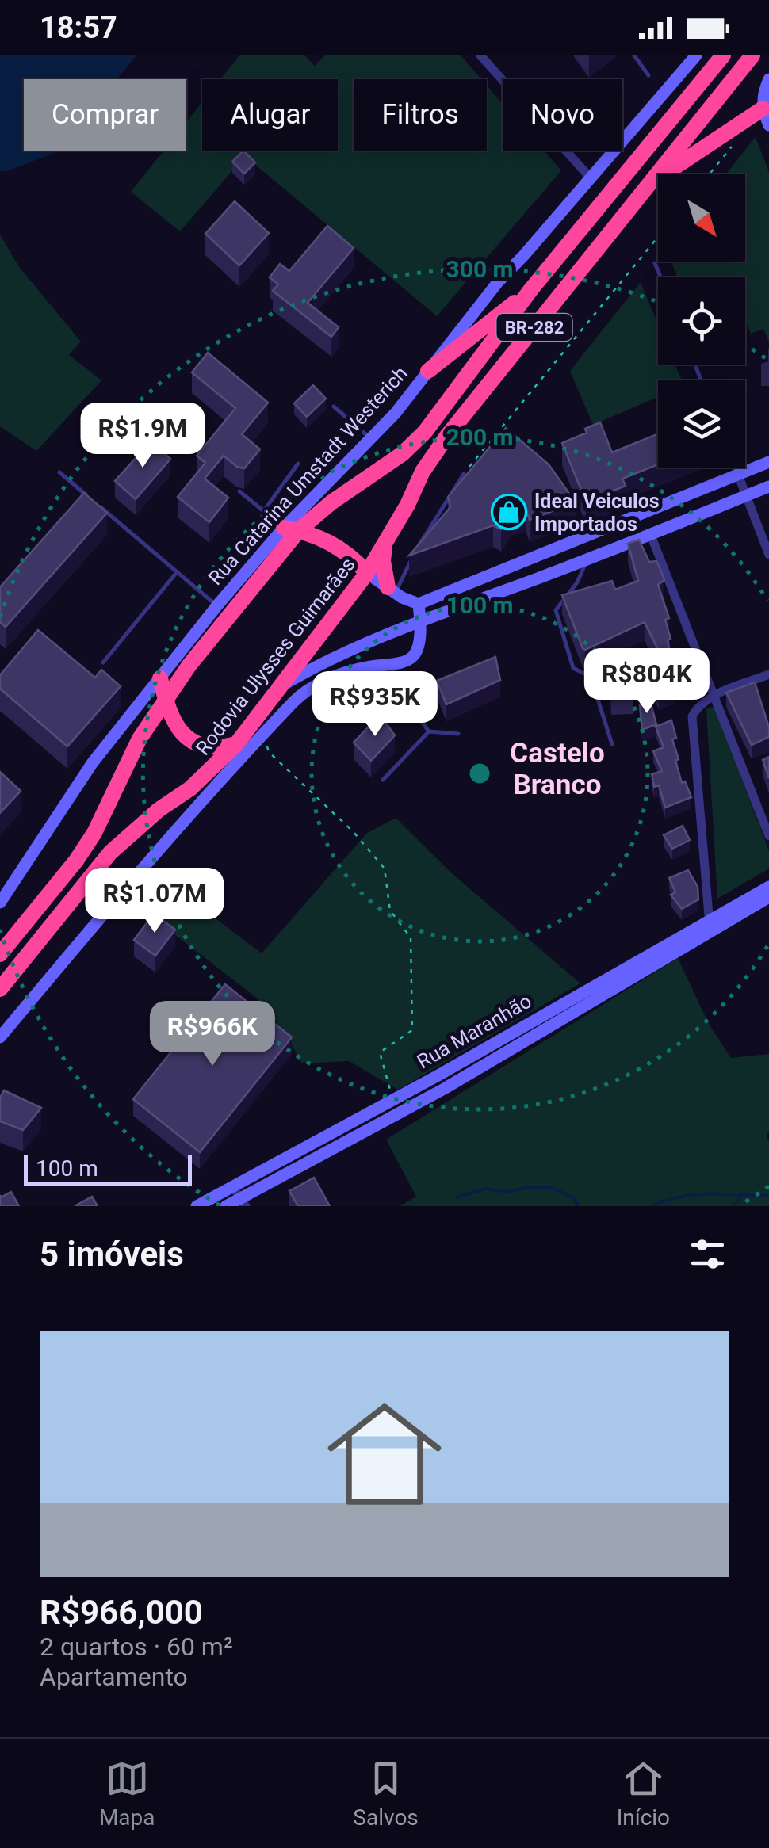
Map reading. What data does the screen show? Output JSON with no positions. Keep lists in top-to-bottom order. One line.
{"streets":{"highway":["BR-282","Rodovia Ulysses Guimarães"],"street":["Rua Catarina Umstadt Westerich","Rua Maranhão"]},"crossings":[["BR-282","Rua Catarina Umstadt Westerich"]],"districts":["Castelo Branco"],"places":{"shop":["Ideal Veiculos Importados"]},"scale_bar":"100 m","north":"bottom right","page":{"status":"18:57","chip":["Comprar","Alugar","Filtros","Novo"],"price":["R$1.9M","R$804K","R$935K","R$1.07M","R$966K"],"scale":"100 m","heading":"5 imóveis","list":[{"name":"R$966,000","note":"2 quartos · 60 m² · Apartamento"}],"tabs":["Mapa","Salvos","Início"]},"rings":["300 m","200 m","100 m"]}
